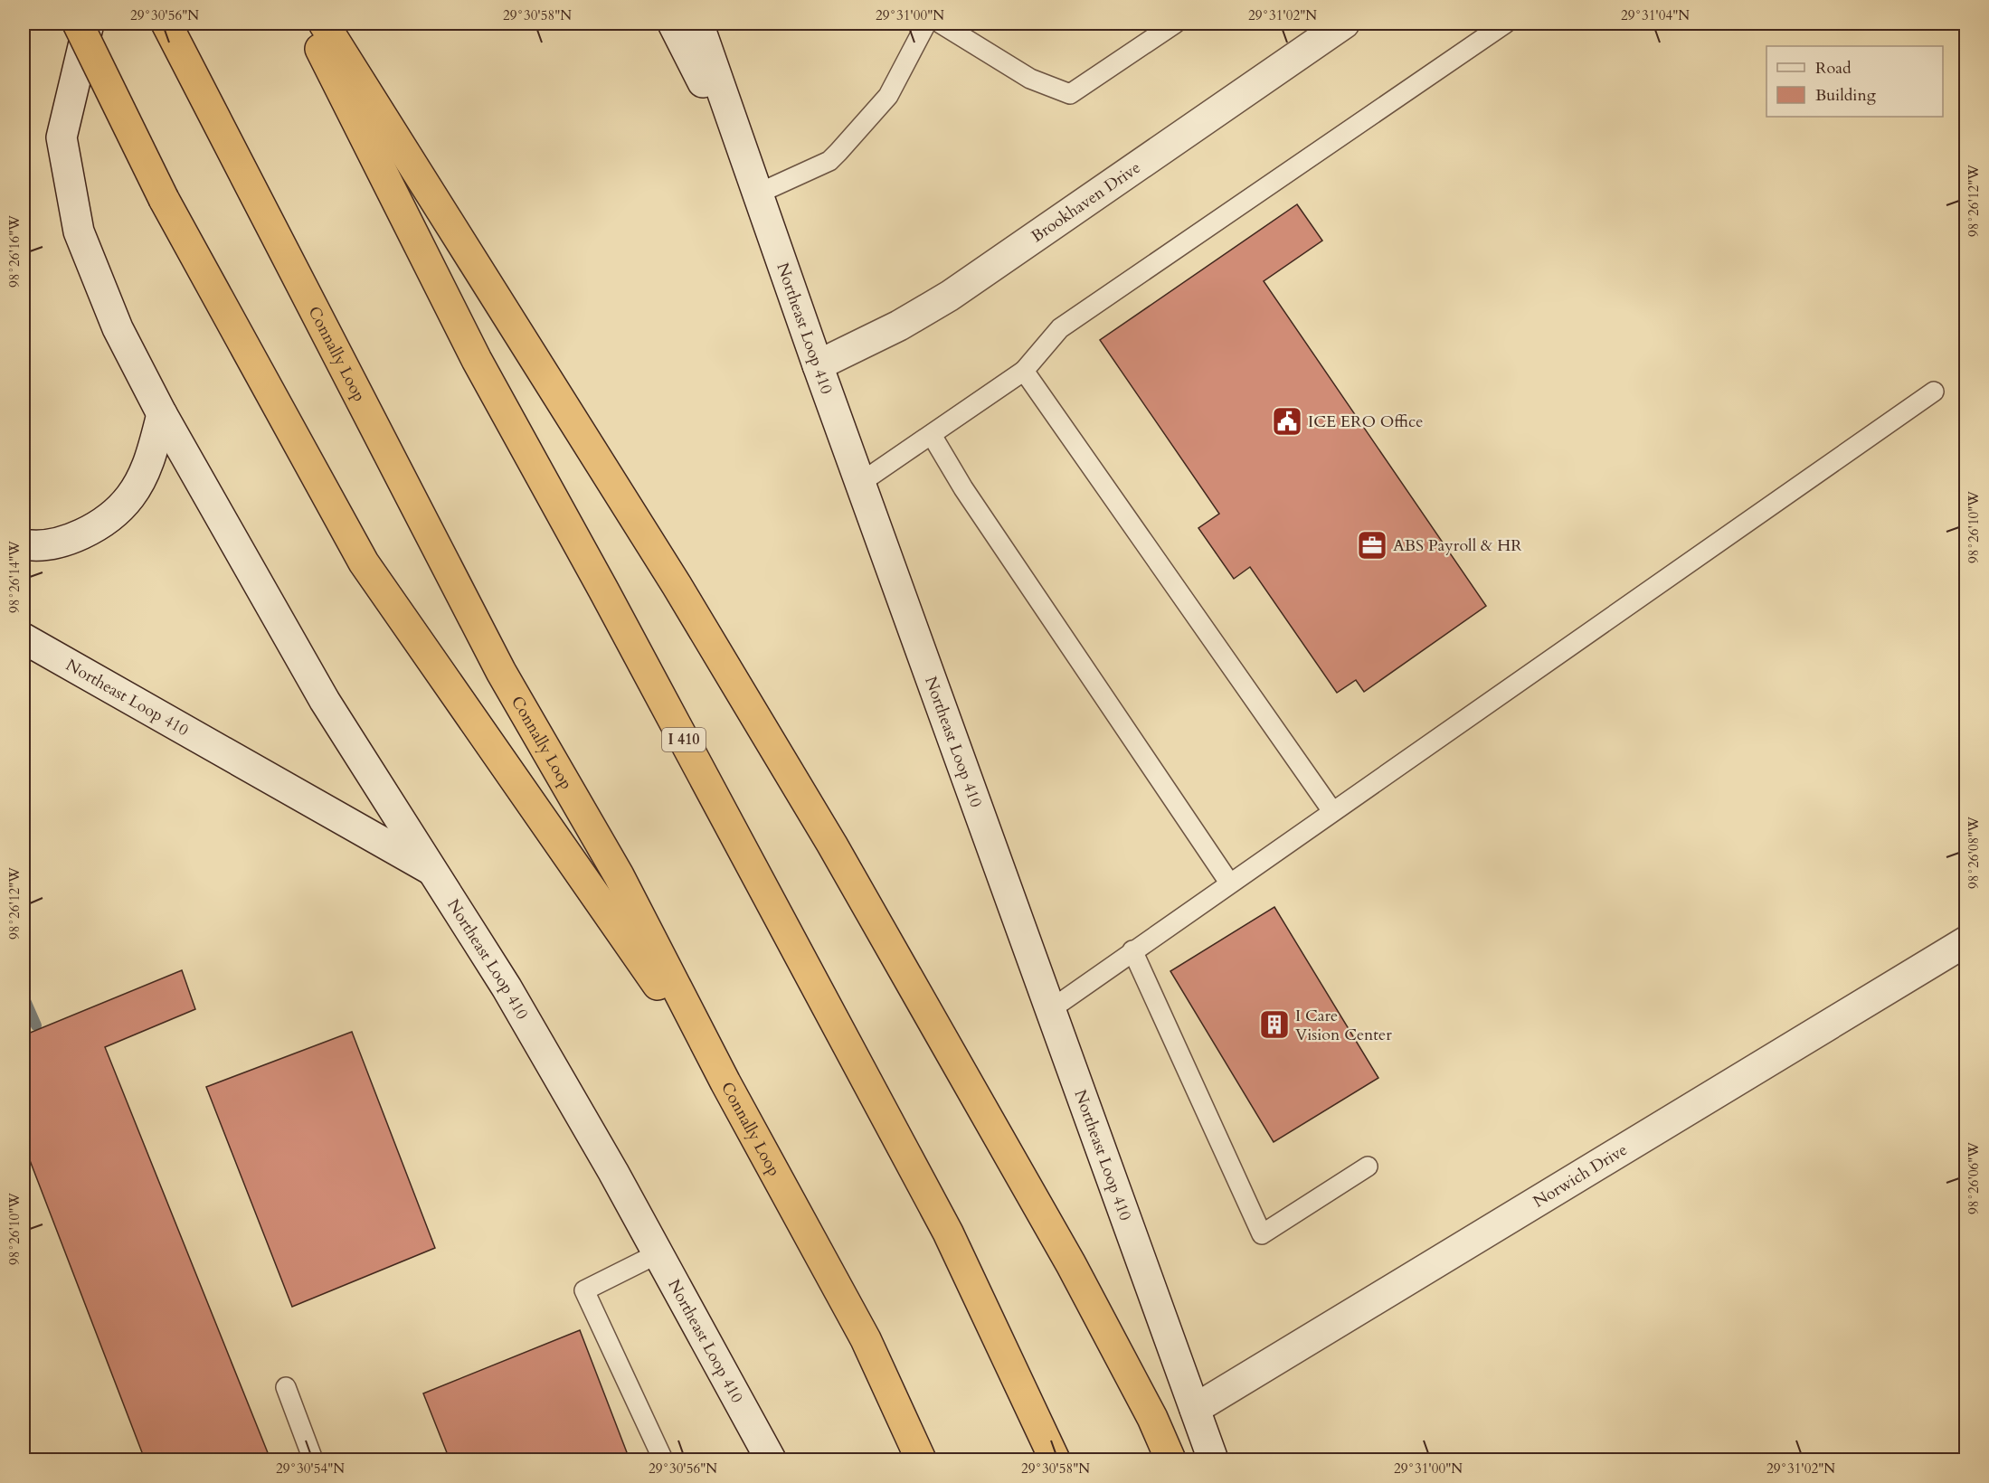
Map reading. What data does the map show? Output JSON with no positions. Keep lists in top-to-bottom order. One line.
{"streets":{"highway":["Connally Loop","I 410"],"main road":["Brookhaven Drive","Northeast Loop 410","Norwich Drive"]},"crossings":[["Brookhaven Drive","Northeast Loop 410"],["Northeast Loop 410","Norwich Drive"]],"places":{"public building":["ICE ERO Office"],"office":["ABS Payroll & HR"],"building":["I Care Vision Center"]},"legend":["Road","Building"],"coordinates":["29°30'56\"N","29°30'58\"N","29°31'00\"N","29°31'02\"N","29°31'04\"N","98°26'12\"W","98°26'16\"W","98°26'10\"W","98°26'14\"W","98°26'08\"W","98°26'06\"W","29°30'54\"N"]}
